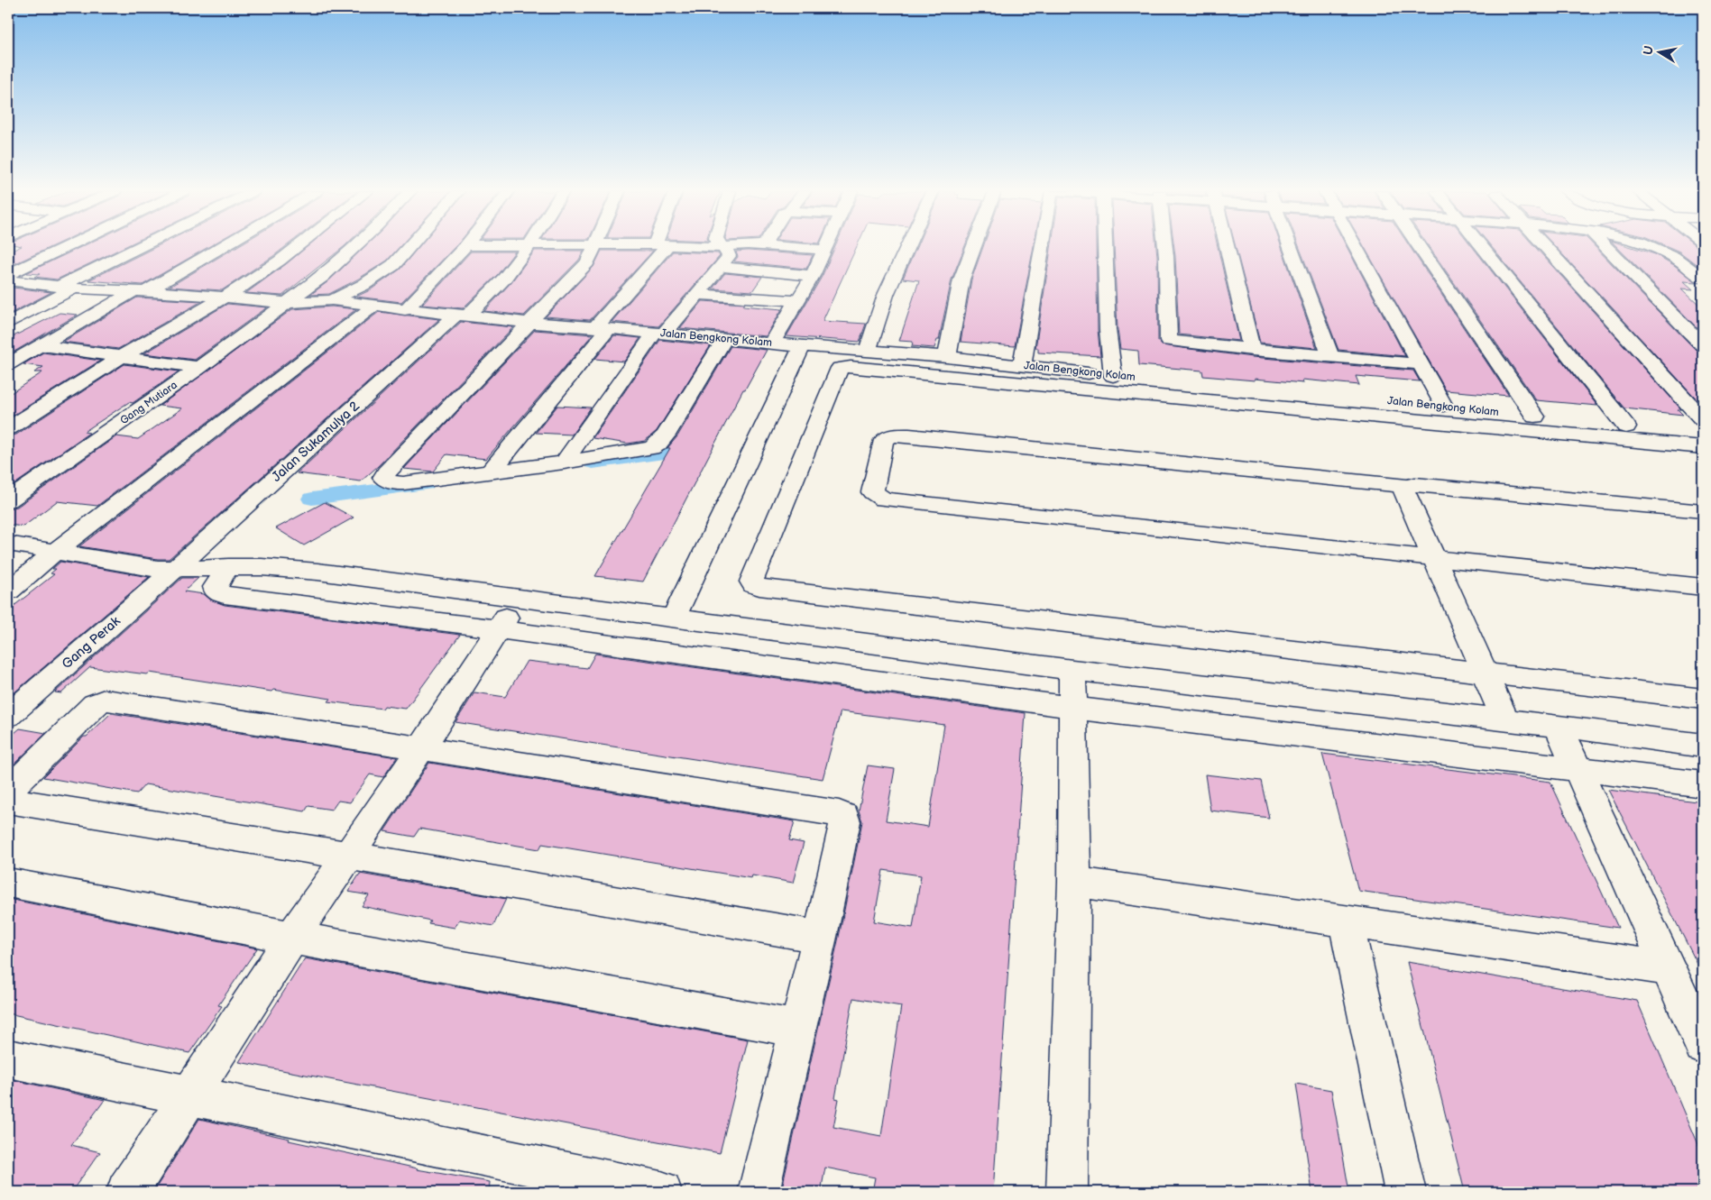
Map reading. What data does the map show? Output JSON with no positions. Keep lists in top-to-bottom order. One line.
{"streets":{"street":["Jalan Bengkong Kolam","Gang Mutiara","Jalan Sukamulya 2","Gang Perak"]},"crossings":[["Jalan Bengkong Kolam","Jalan Sukamulya 2"],["Jalan Sukamulya 2","Gang Perak"]],"north":"left"}
